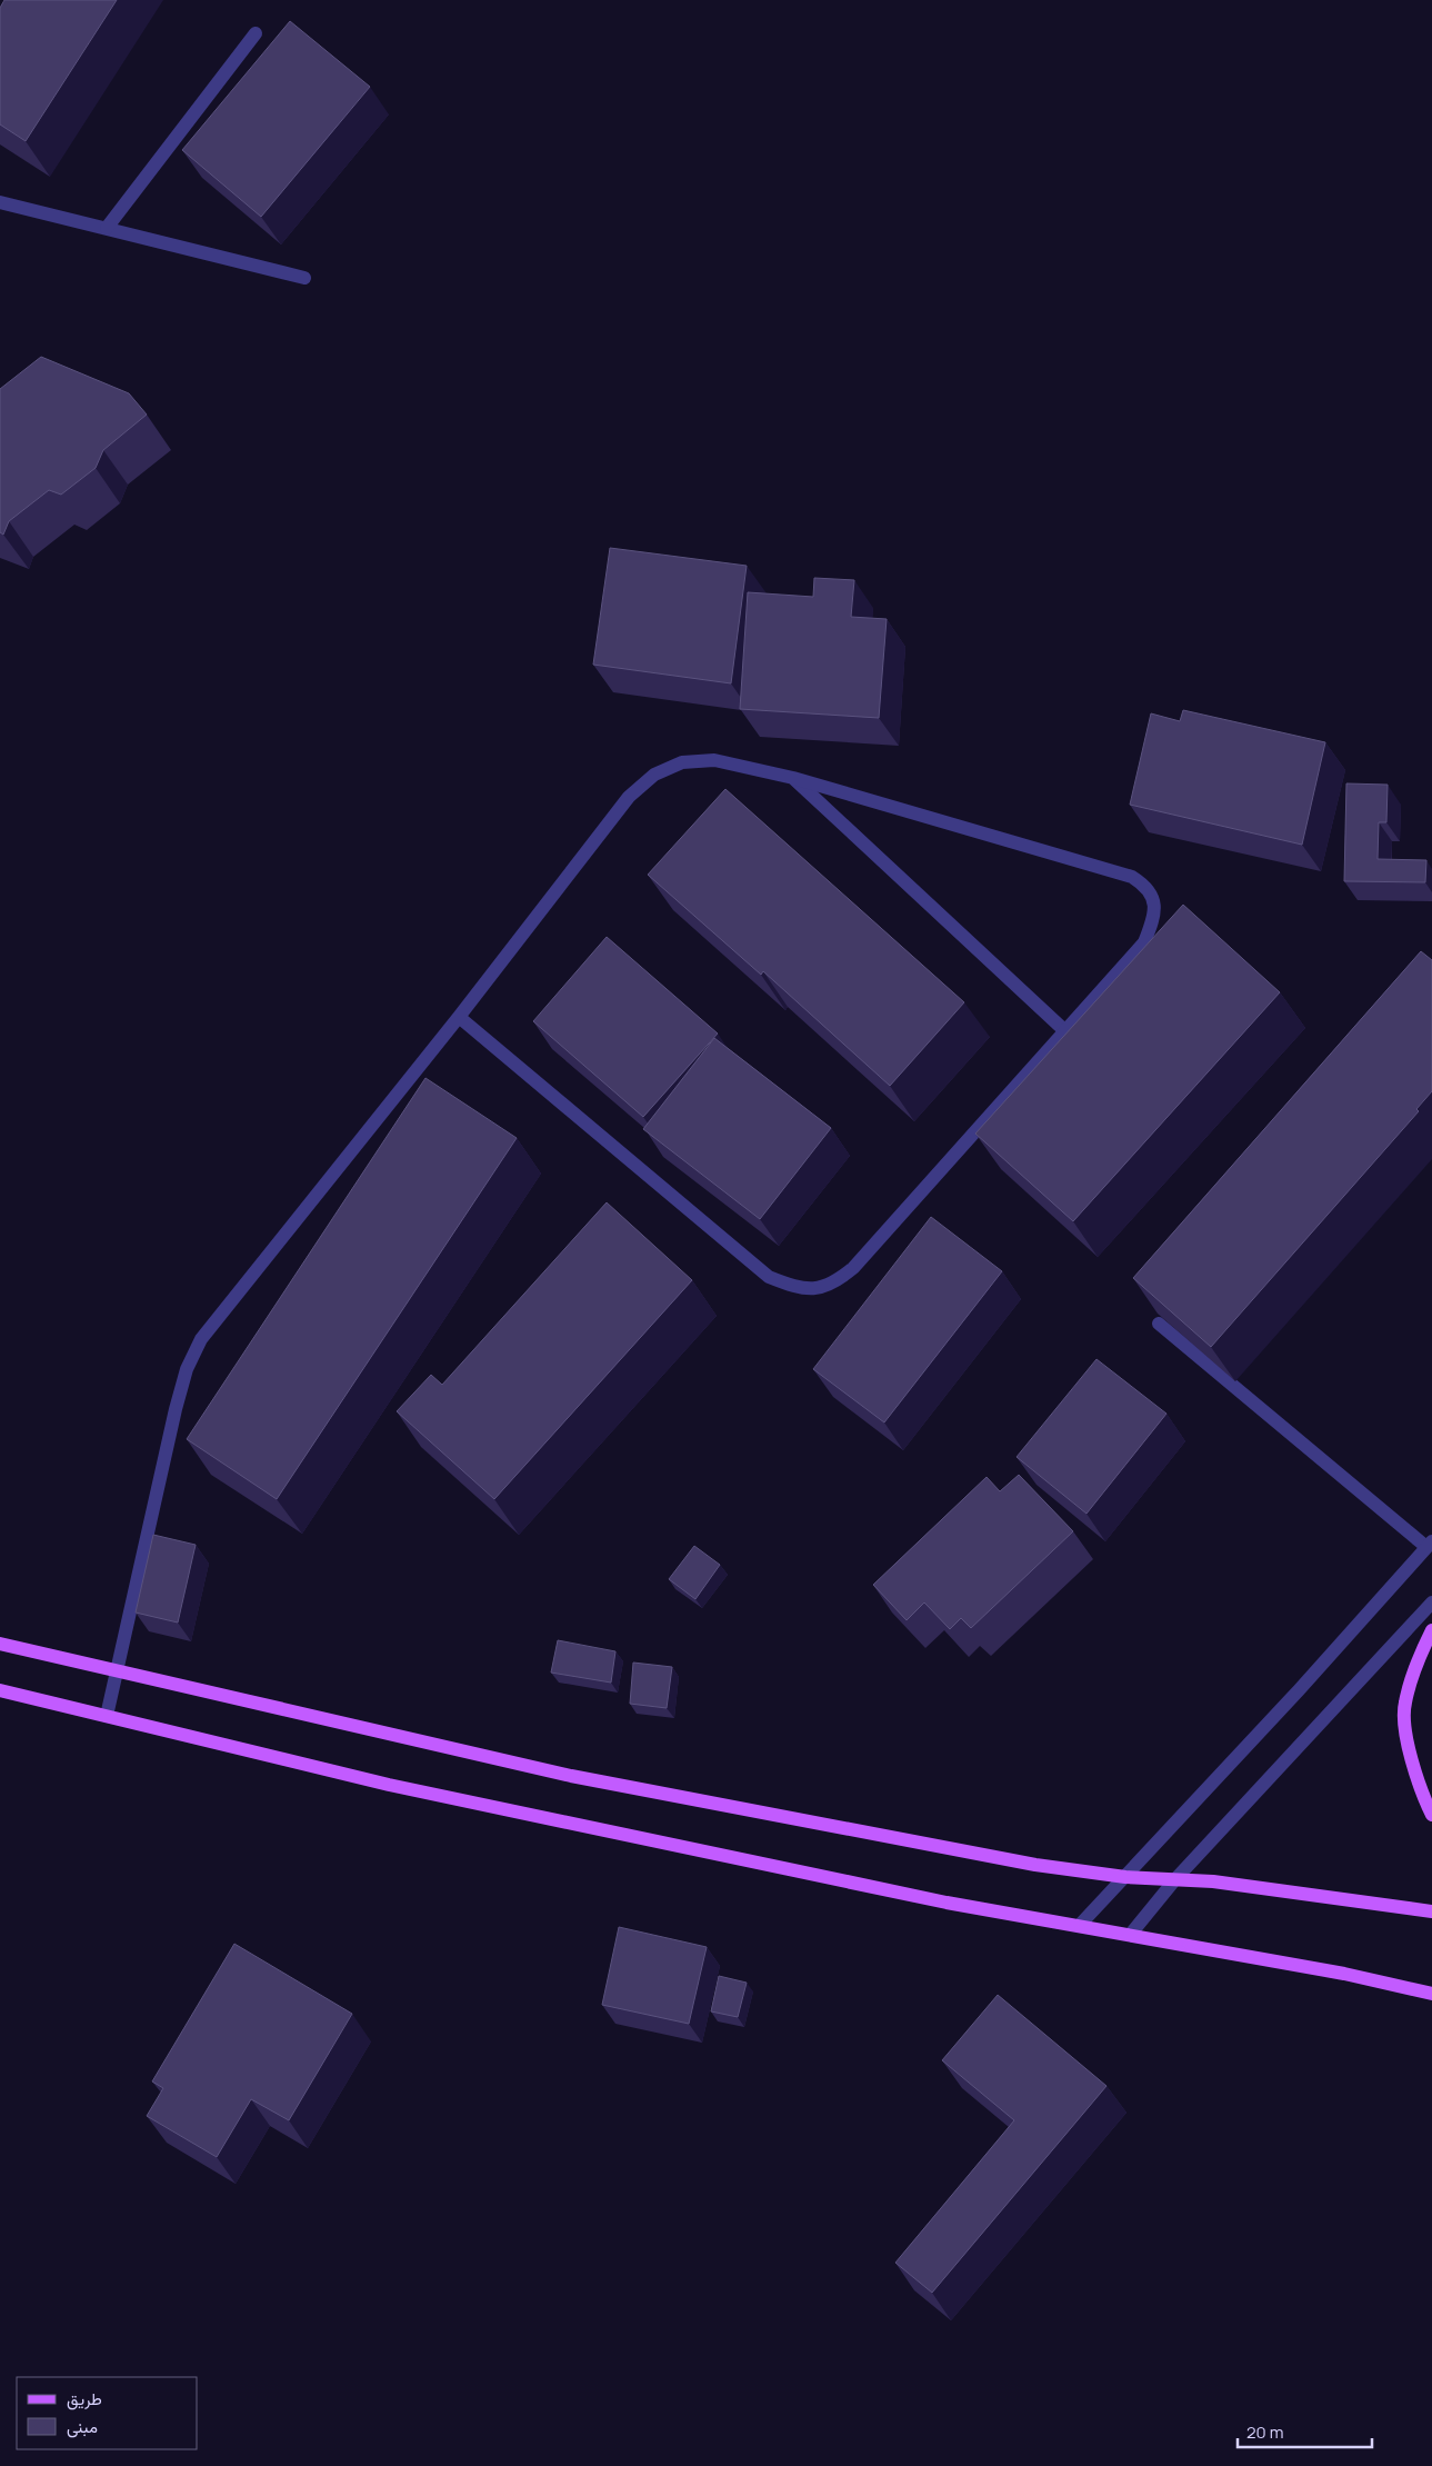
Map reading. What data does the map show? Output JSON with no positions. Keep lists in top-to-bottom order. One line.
{"legend":["طريق","مبنى"],"scale_bar":"20 m"}
